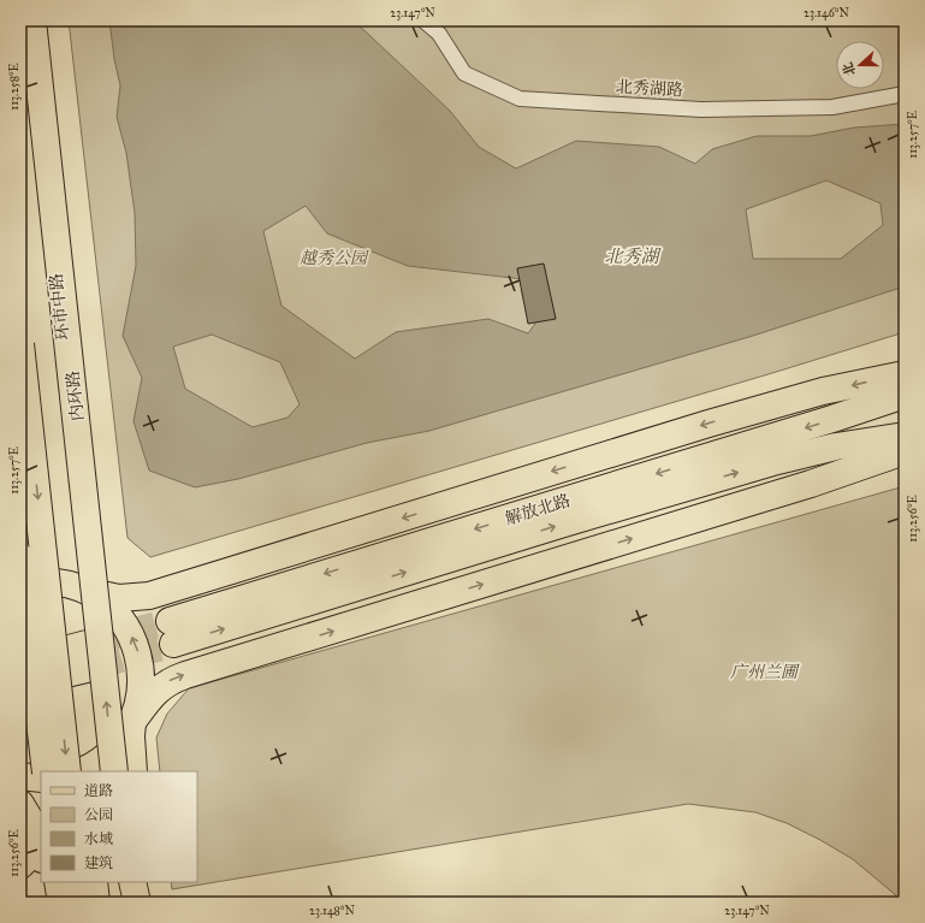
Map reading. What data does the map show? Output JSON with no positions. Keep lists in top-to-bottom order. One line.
{"streets":{"main road":["环市中路","内环路","解放北路"],"lane":["北秀湖路"]},"crossings":[["环市中路","内环路"]],"water":["北秀湖"],"parks":["越秀公园","广州兰圃"],"legend":["道路","公园","水域","建筑"],"north":"left","coordinates":["23.147°N","23.146°N","113.258°E","113.257°E","113.256°E","23.148°N"]}
